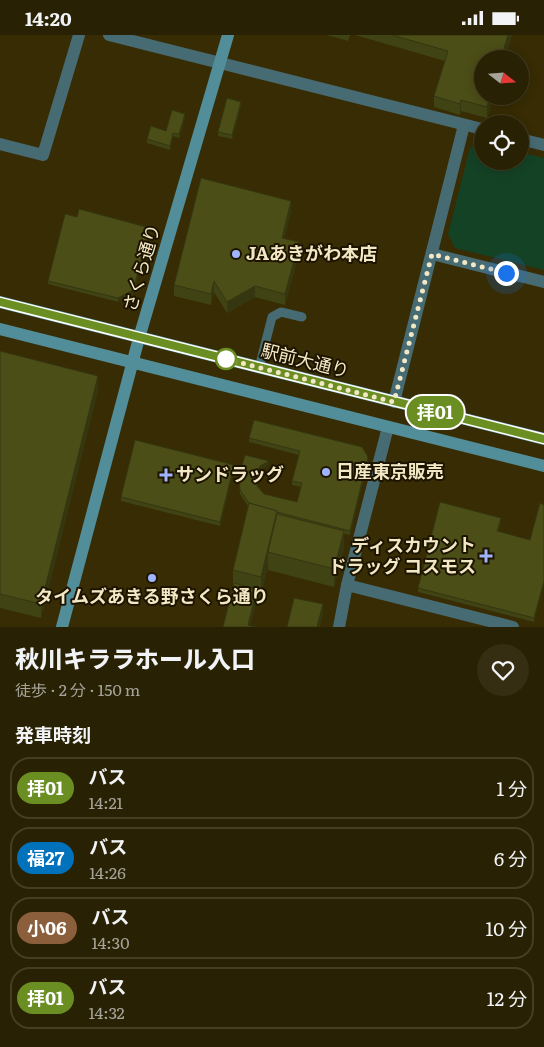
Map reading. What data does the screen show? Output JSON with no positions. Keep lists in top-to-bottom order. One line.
{"streets":{"street":["さくら通り","駅前大通り"]},"crossings":[["さくら通り","駅前大通り"]],"places":{"other":["JAあきがわ本店","日産東京販売","タイムズあきる野さくら通り"],"health":["サンドラッグ","ディスカウント ドラッグ コスモス"]},"lines":["bus line 拝01"],"north":"right","page":{"status":"14:20","on_map":"拝01","heading":[["秋川キララホール入口","徒歩 · 2 分 · 150 m"],"発車時刻"],"list":[{"mark":"拝01","name":"バス","note":"14:21","value":"1 分"},{"mark":"福27","name":"バス","note":"14:26","value":"6 分"},{"mark":"小06","name":"バス","note":"14:30","value":"10 分"},{"mark":"拝01","name":"バス","note":"14:32","value":"12 分"}]}}
